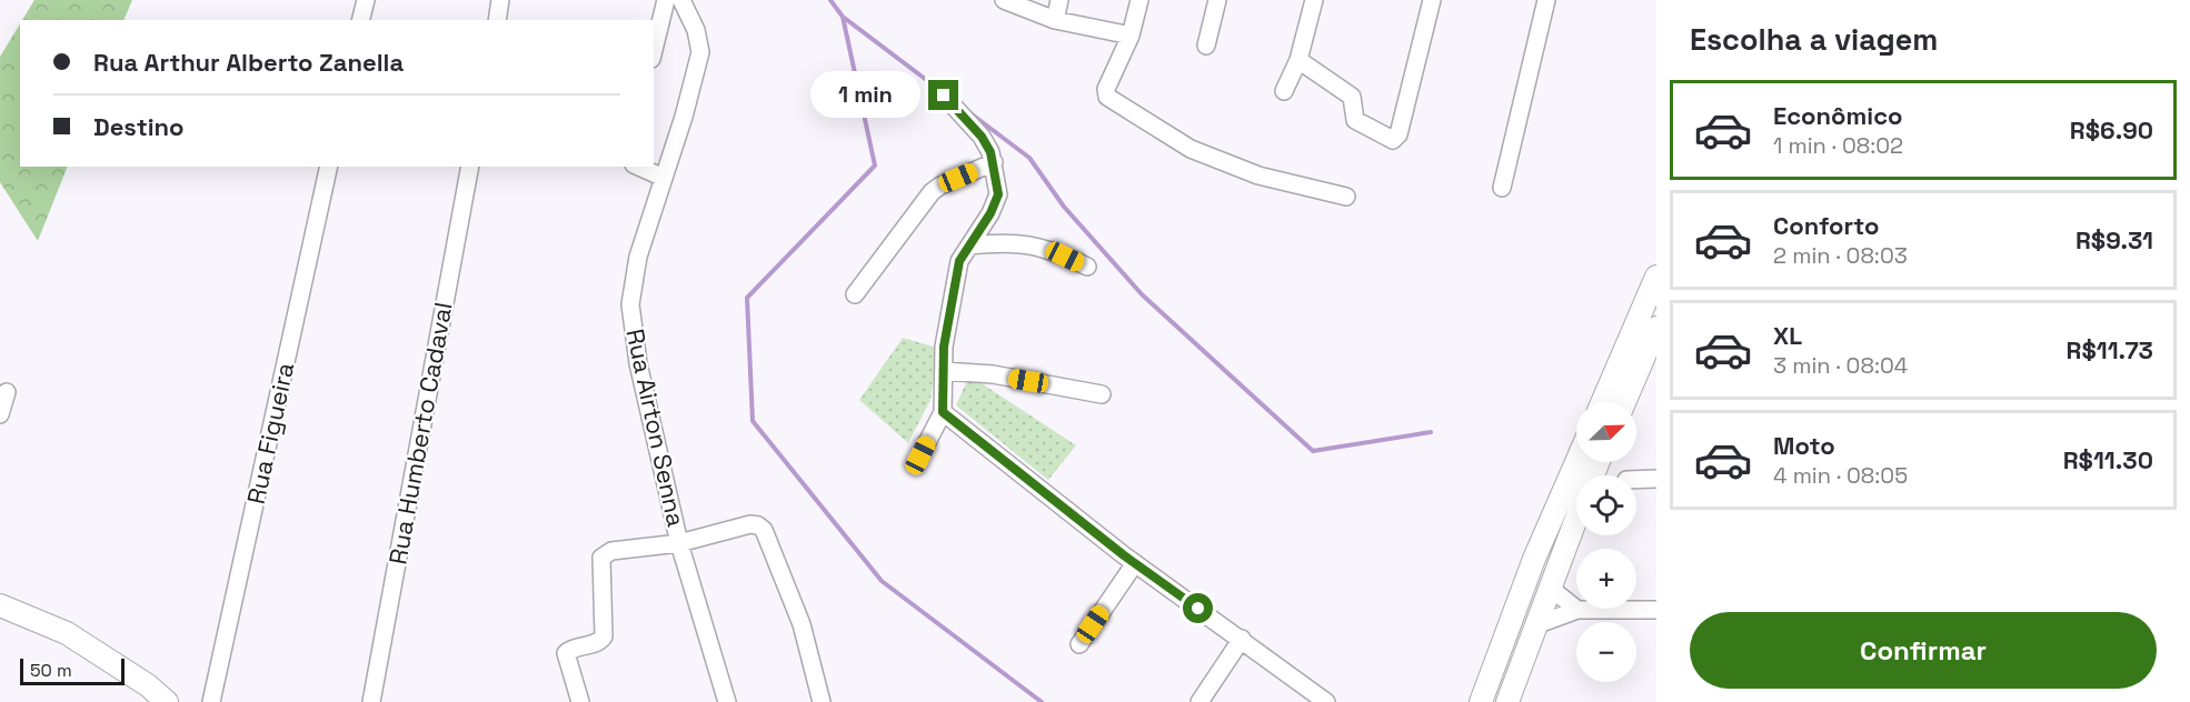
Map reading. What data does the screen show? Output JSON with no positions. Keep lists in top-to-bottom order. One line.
{"streets":{"street":["Rua Airton Senna","Rua Figueira","Rua Humberto Cadaval"]},"scale_bar":"50 m","north":"top right","page":{"heading":"Escolha a viagem","banner":["Rua Arthur Alberto Zanella","Destino"],"bubble":"1 min","list":[{"name":"Econômico","note":"1 min · 08:02","value":"R$6.90"},{"name":"Conforto","note":"2 min · 08:03","value":"R$9.31"},{"name":"XL","note":"3 min · 08:04","value":"R$11.73"},{"name":"Moto","note":"4 min · 08:05","value":"R$11.30"}],"map_buttons":["+","−"],"buttons":"Confirmar","scale":"50 m"}}
